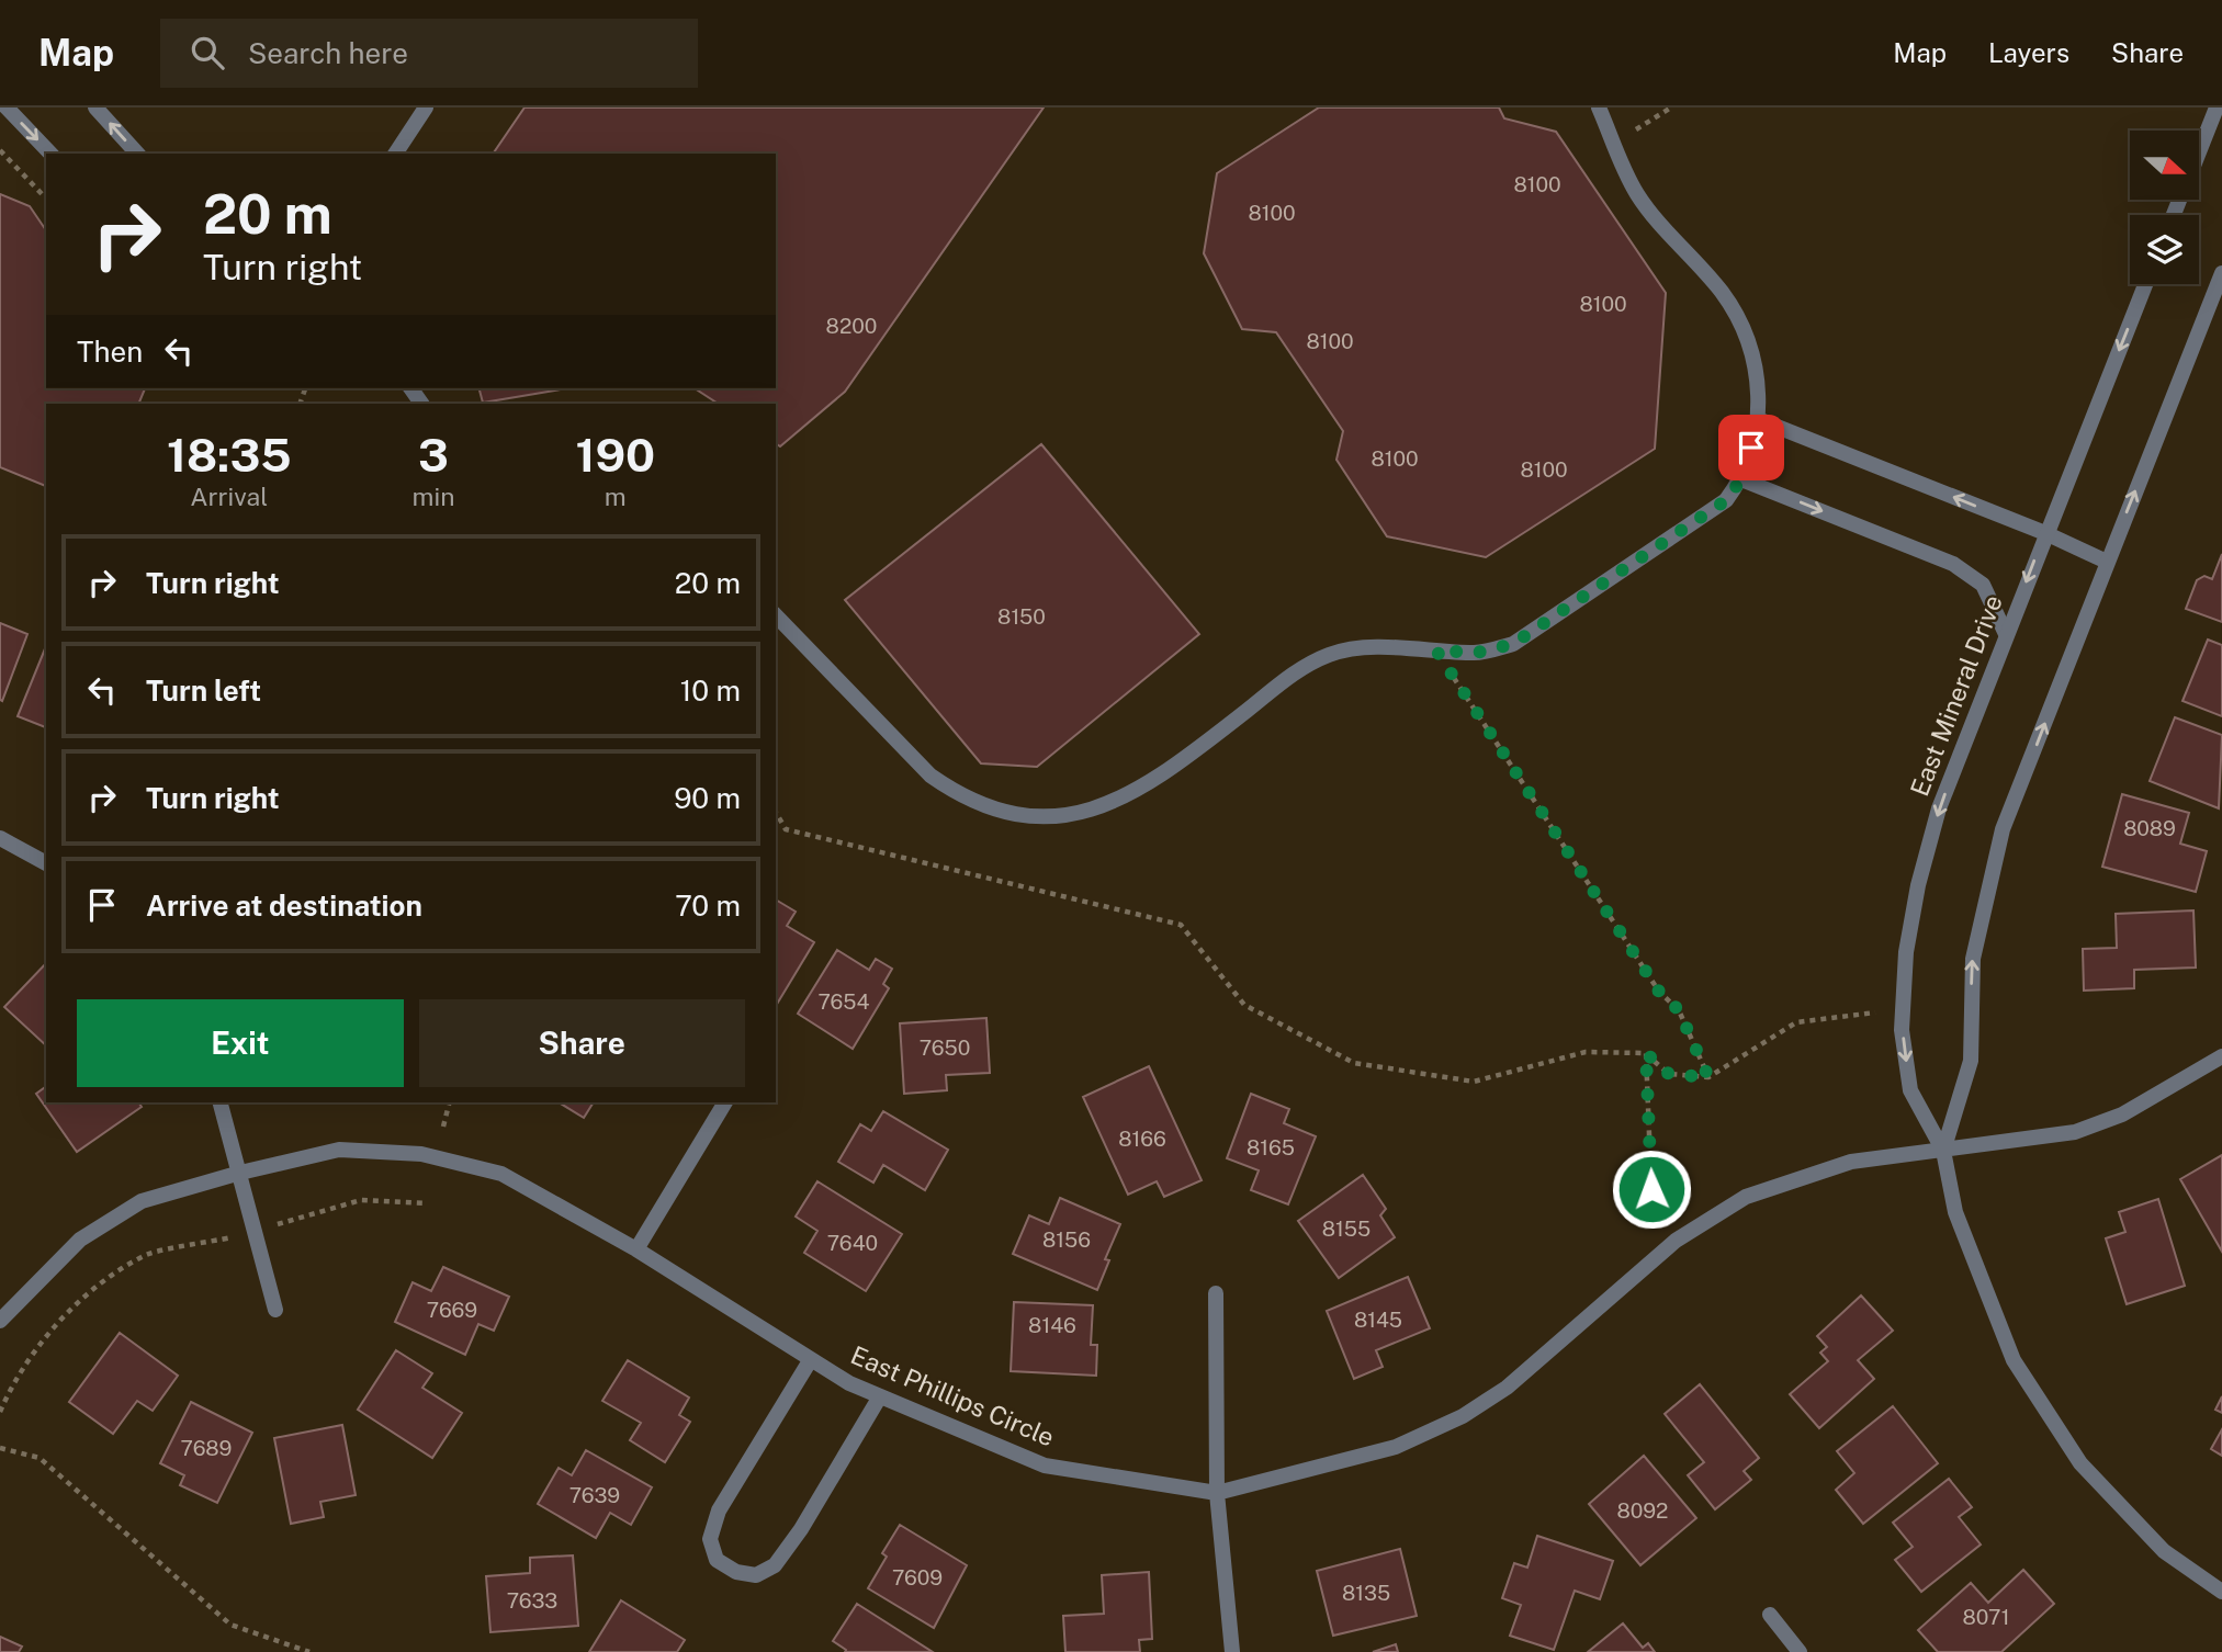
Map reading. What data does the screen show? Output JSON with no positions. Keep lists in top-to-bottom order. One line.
{"streets":{"street":["East Mineral Drive","East Phillips Circle"]},"crossings":[["East Mineral Drive","East Phillips Circle"]],"house_numbers":["8100","8100","8100","8200","8100","8100","8100","8150","8089","7654","7650","8166","8165","8155","8156","7640","7669","8145","8146","7689","7639","8092","7609","8135","7633","8071"],"north":"right","page":{"header":"Map","search":"Search here","nav":["Map","Layers","Share"],"turn":["20 m","Turn right"],"then":"Then","eta":["18:35","Arrival","3","min","190","m"],"list":[{"name":"Turn right","value":"20 m"},{"name":"Turn left","value":"10 m"},{"name":"Turn right","value":"90 m"},{"name":"Arrive at destination","value":"70 m"}],"buttons":["Exit","Share"]}}
